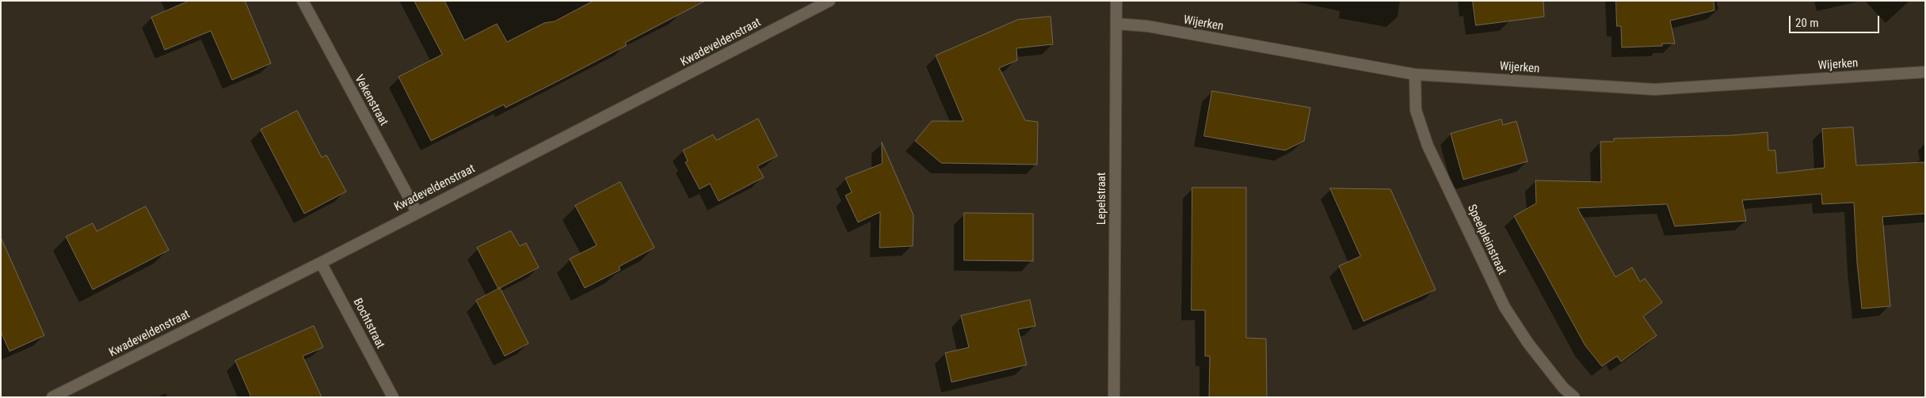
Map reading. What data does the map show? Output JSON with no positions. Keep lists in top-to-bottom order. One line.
{"streets":{"street":["Wijerken","Kwadeveldenstraat","Vekenstraat","Lepelstraat","Speelpleinstraat","Bochtstraat"]},"crossings":[["Wijerken","Lepelstraat"],["Wijerken","Speelpleinstraat"],["Kwadeveldenstraat","Vekenstraat"],["Kwadeveldenstraat","Bochtstraat"]],"scale_bar":"20 m"}
